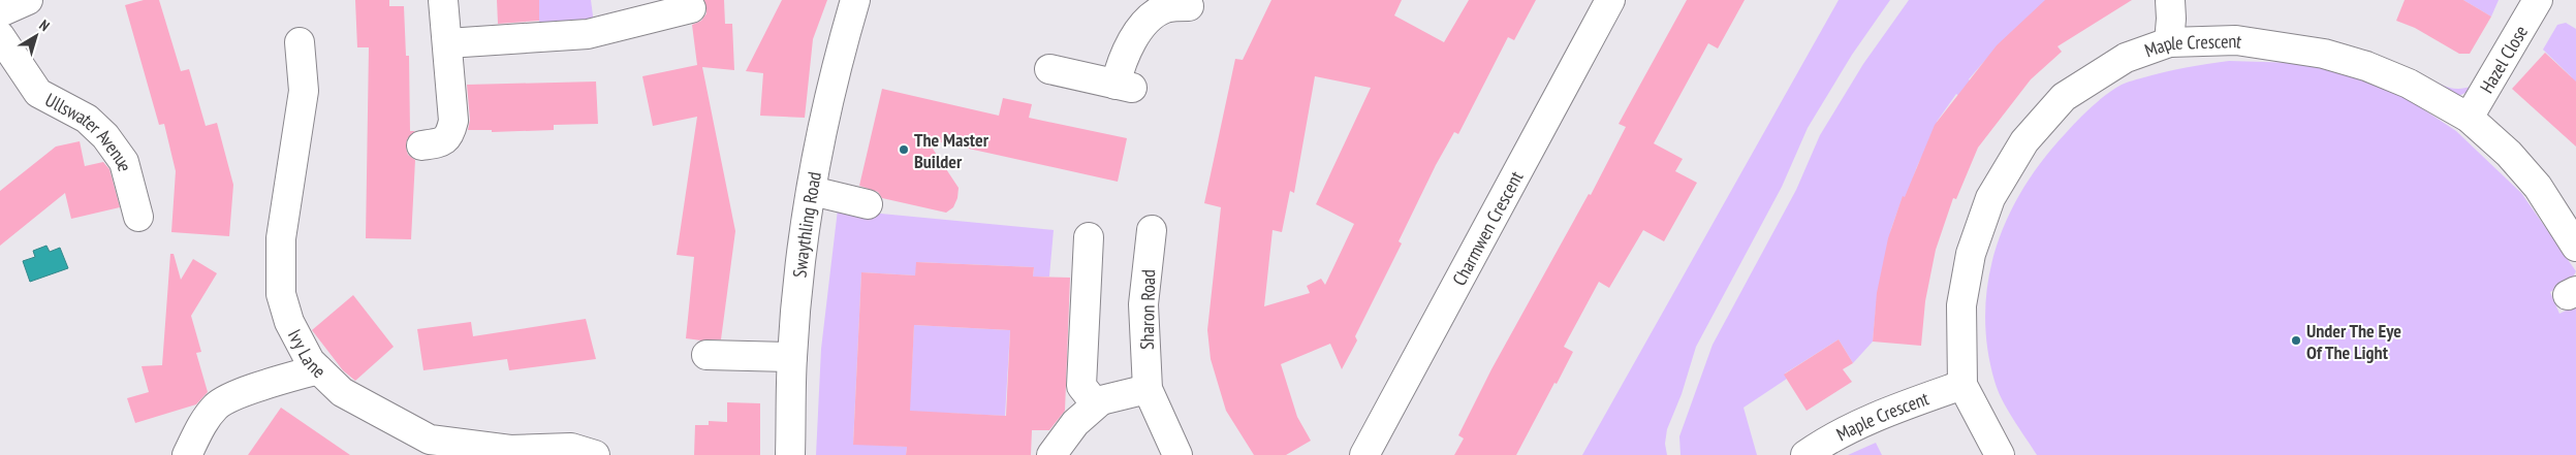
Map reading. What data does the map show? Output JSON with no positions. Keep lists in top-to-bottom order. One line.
{"streets":{"street":["Maple Crescent","Hazel Close","Ullswater Avenue","Swaythling Road","Charmwen Crescent","Sharon Road","Ivy Lane"]},"crossings":[["Maple Crescent","Hazel Close"]],"places":["The Master Builder","Under The Eye Of The Light"],"north":"top right"}
